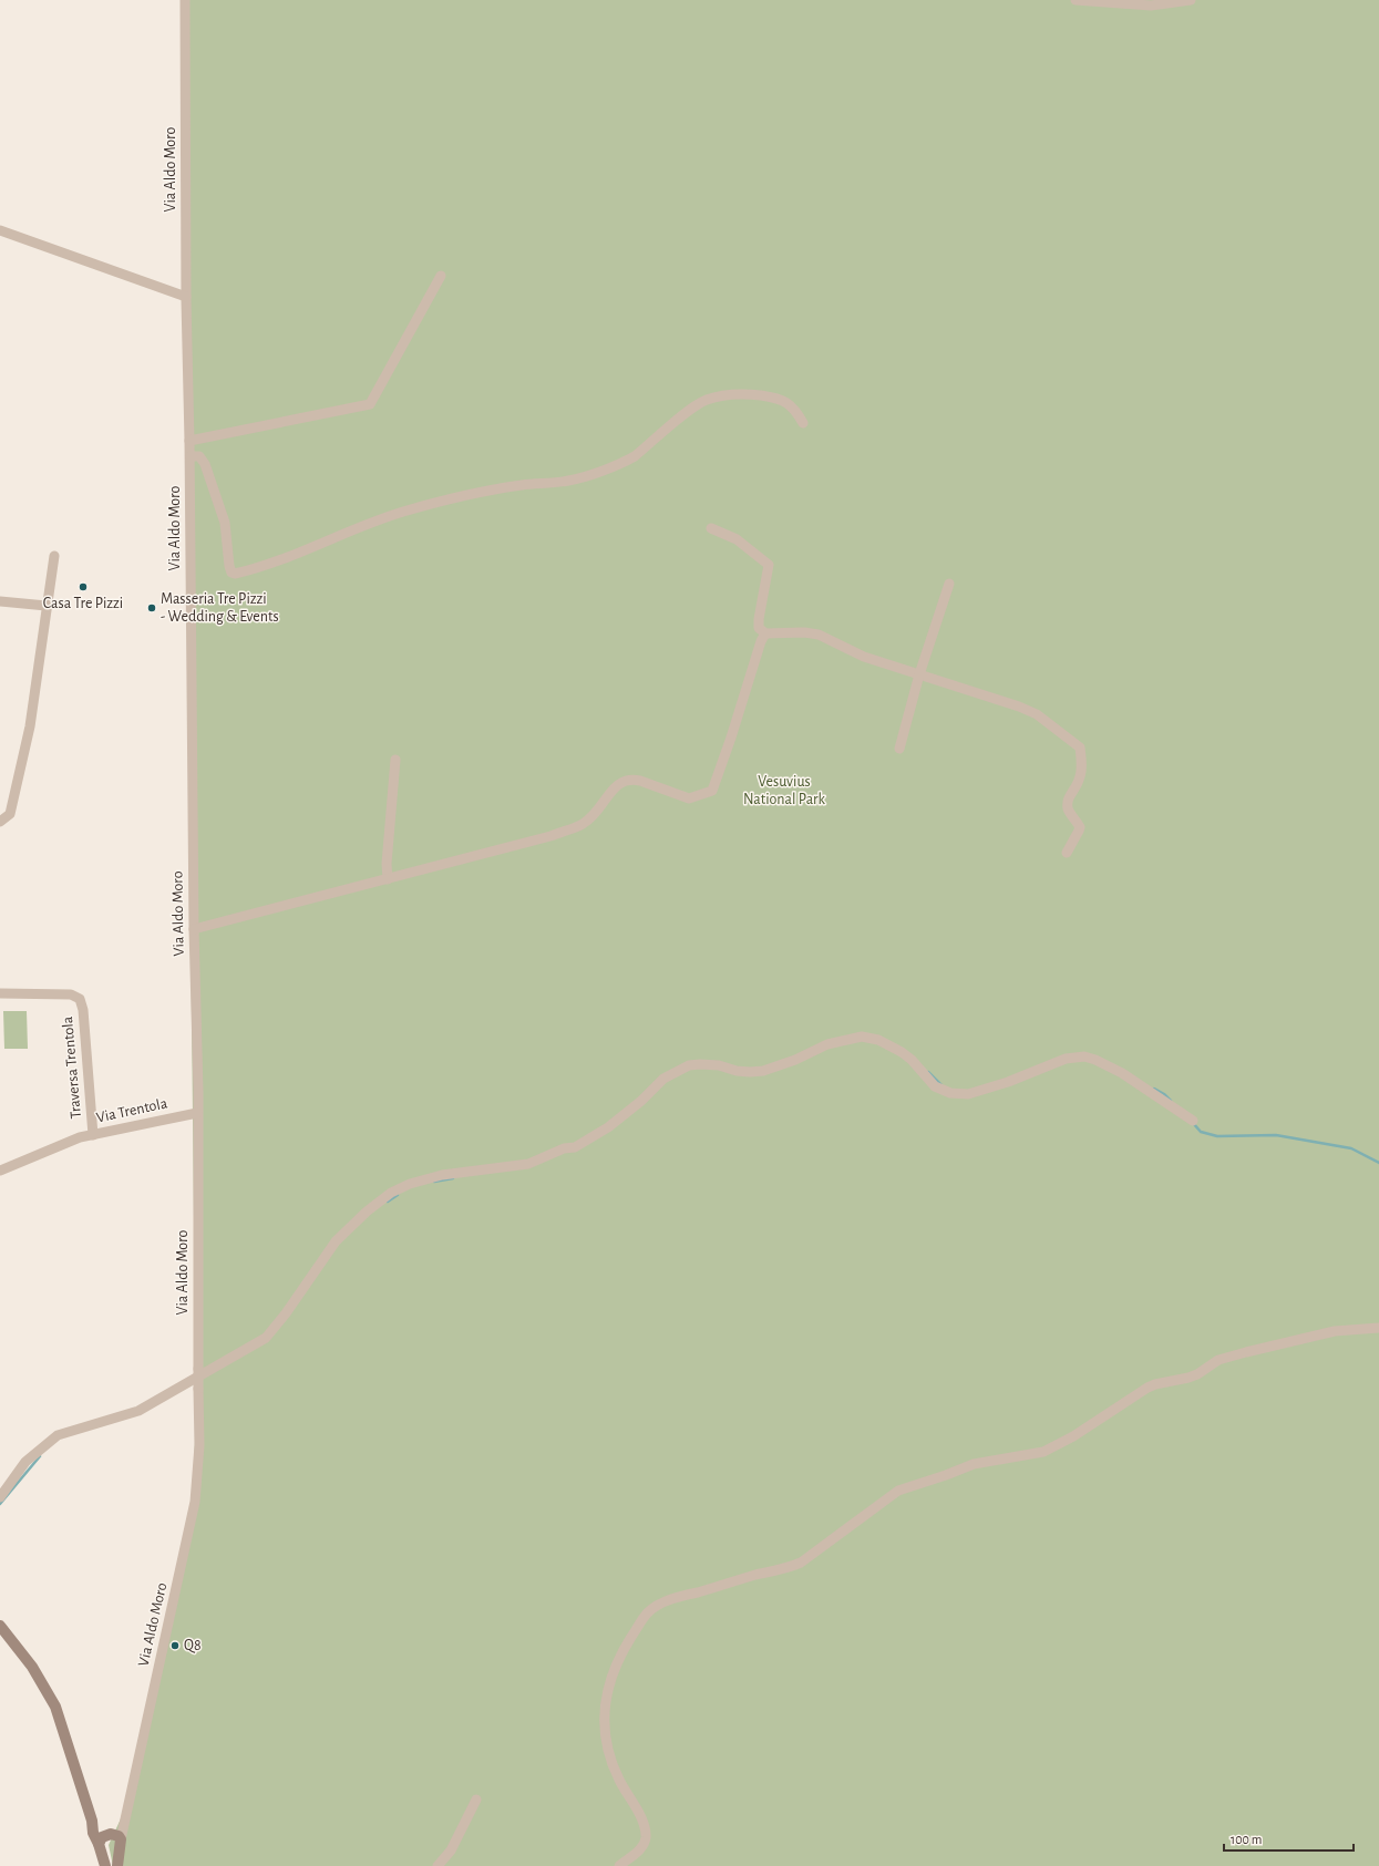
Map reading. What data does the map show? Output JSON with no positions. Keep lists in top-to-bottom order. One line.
{"streets":{"street":["Via Aldo Moro","Traversa Trentola","Via Trentola"]},"crossings":[["Via Aldo Moro","Via Trentola"],["Traversa Trentola","Via Trentola"]],"parks":["Vesuvius National Park"],"places":["Casa Tre Pizzi","Masseria Tre Pizzi - Wedding & Events","Q8"],"scale_bar":"100 m"}
